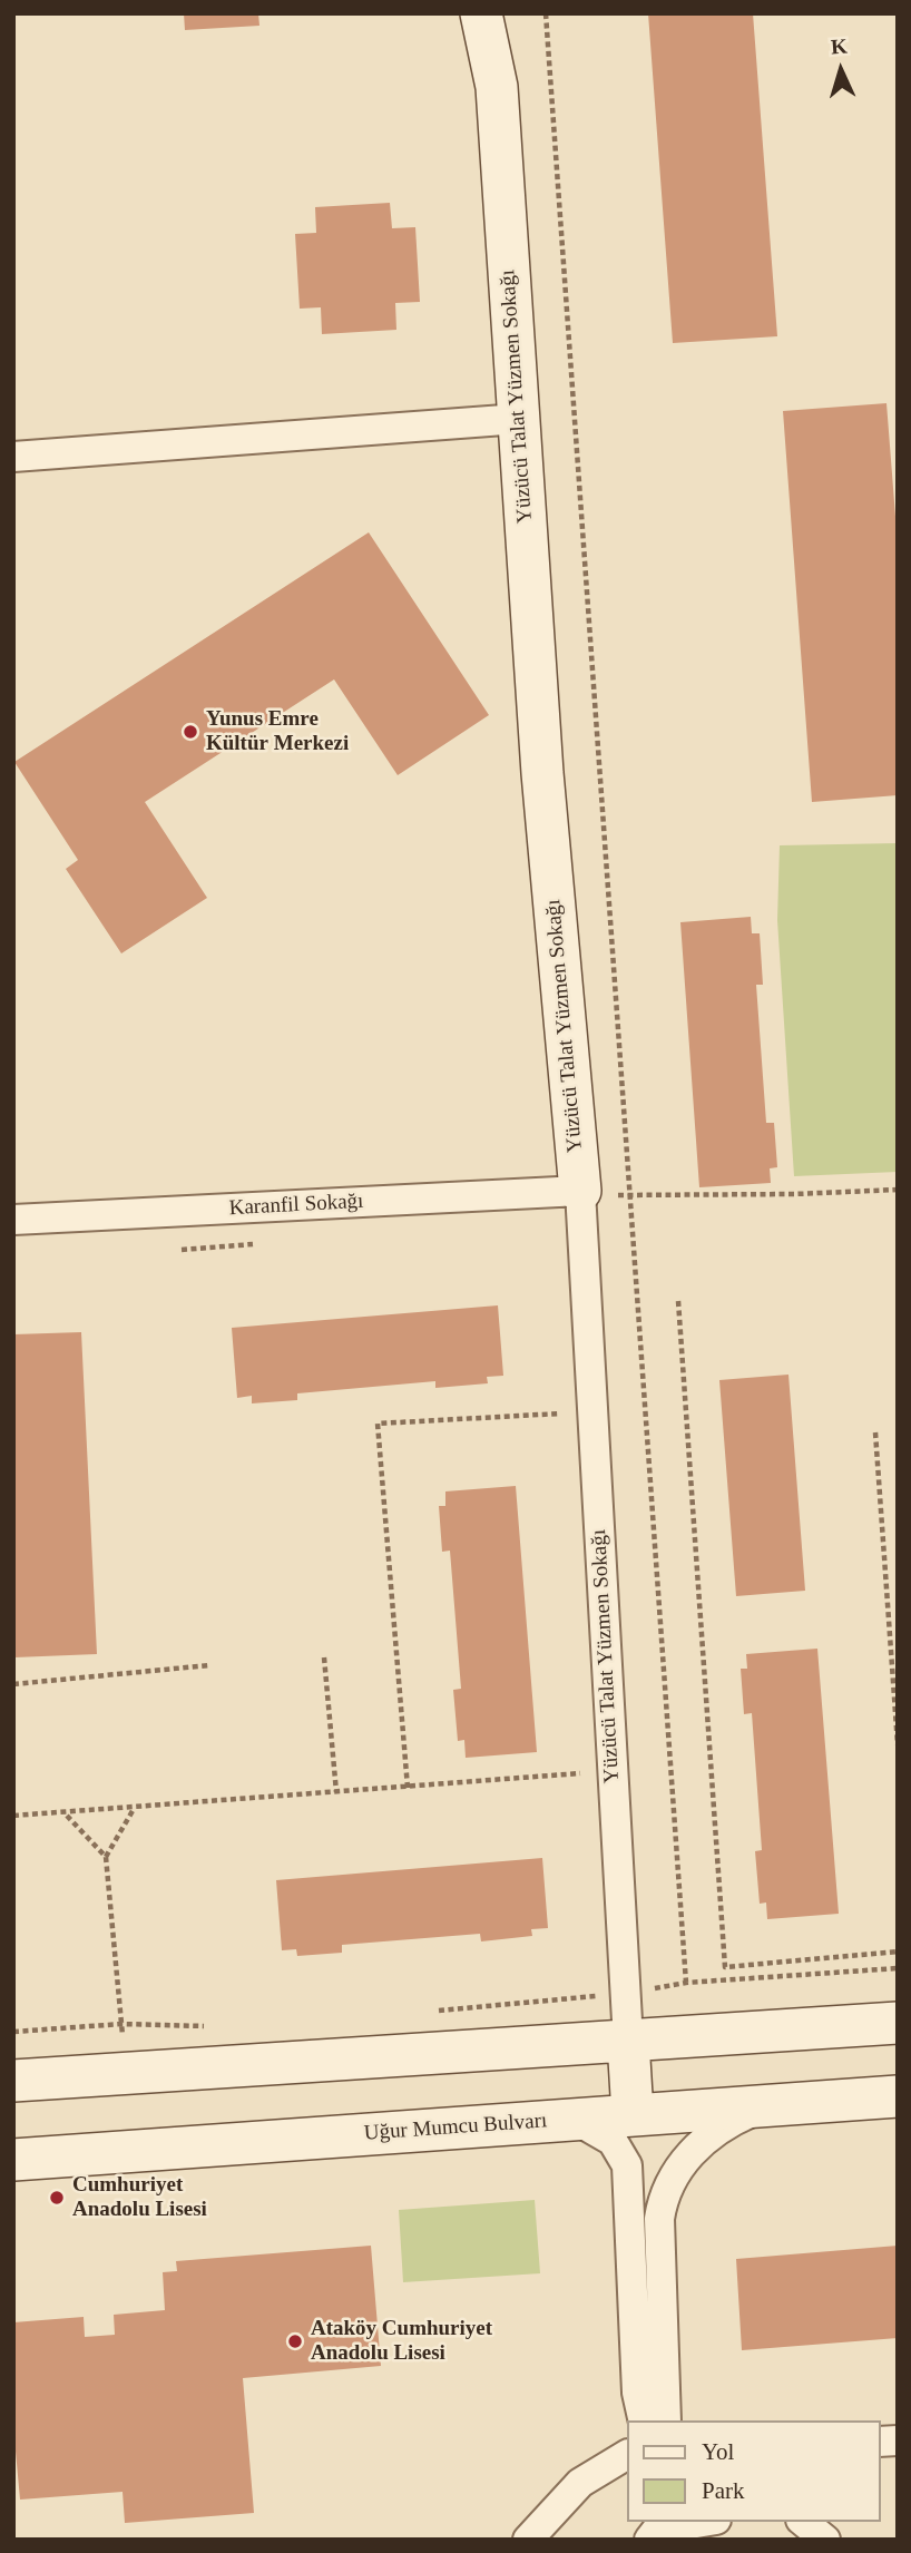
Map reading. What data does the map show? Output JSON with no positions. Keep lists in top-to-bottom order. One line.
{"streets":{"main road":["Yüzücü Talat Yüzmen Sokağı","Uğur Mumcu Bulvarı"],"street":["Karanfil Sokağı"]},"crossings":[["Yüzücü Talat Yüzmen Sokağı","Karanfil Sokağı"]],"places":["Yunus Emre Kültür Merkezi","Cumhuriyet Anadolu Lisesi","Ataköy Cumhuriyet Anadolu Lisesi"],"legend":["Yol","Park"],"north":"top"}
